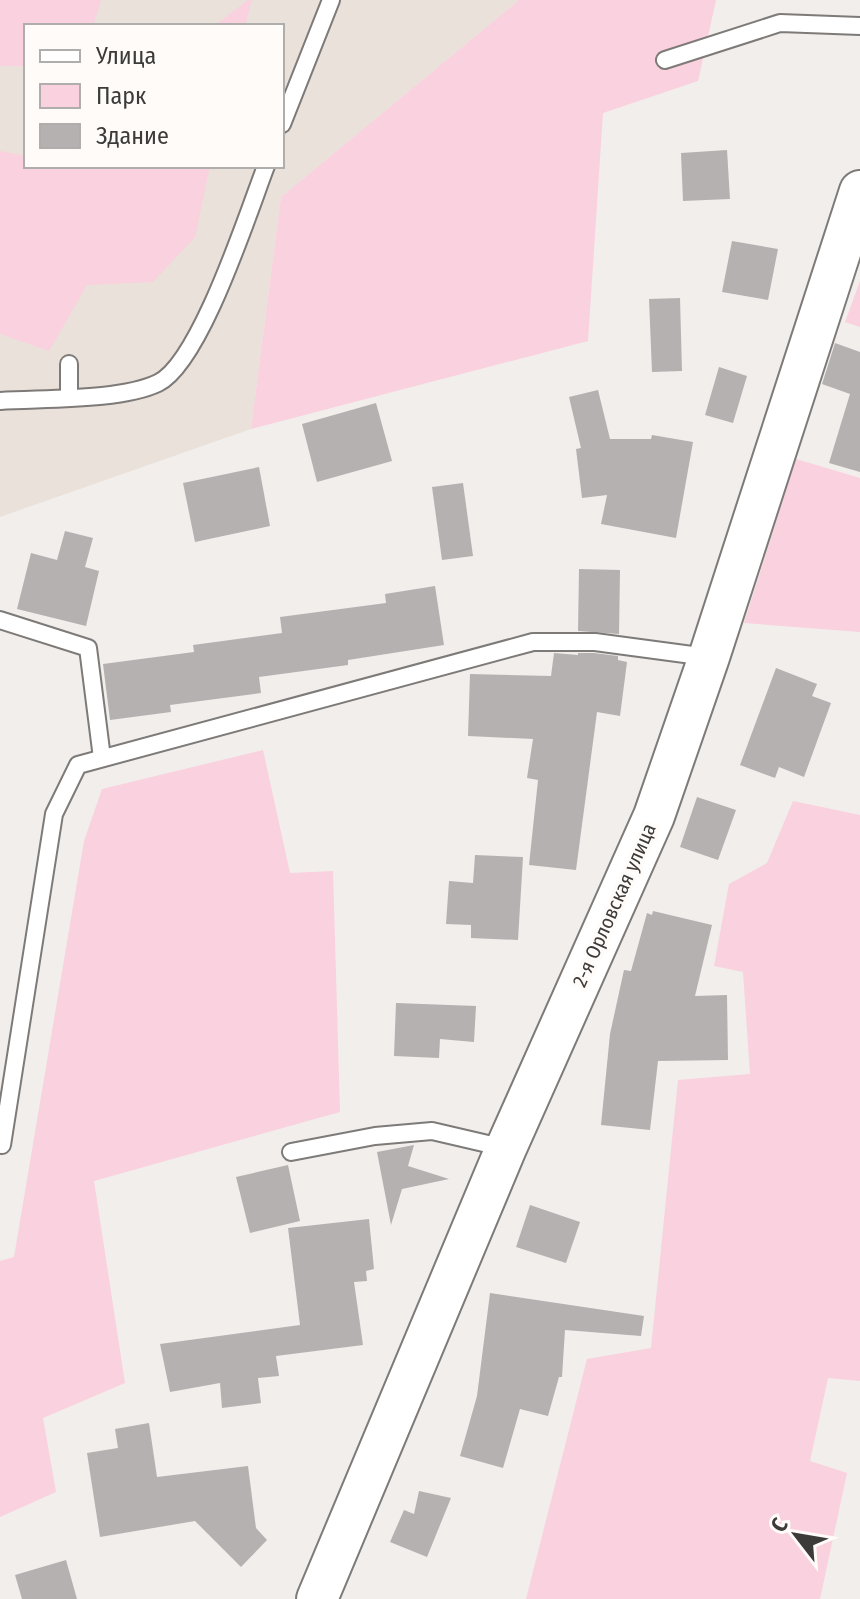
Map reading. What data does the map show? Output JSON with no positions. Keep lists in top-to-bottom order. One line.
{"streets":{"street":["2-я Орловская улица"]},"legend":["Улица","Парк","Здание"],"north":"top left"}
